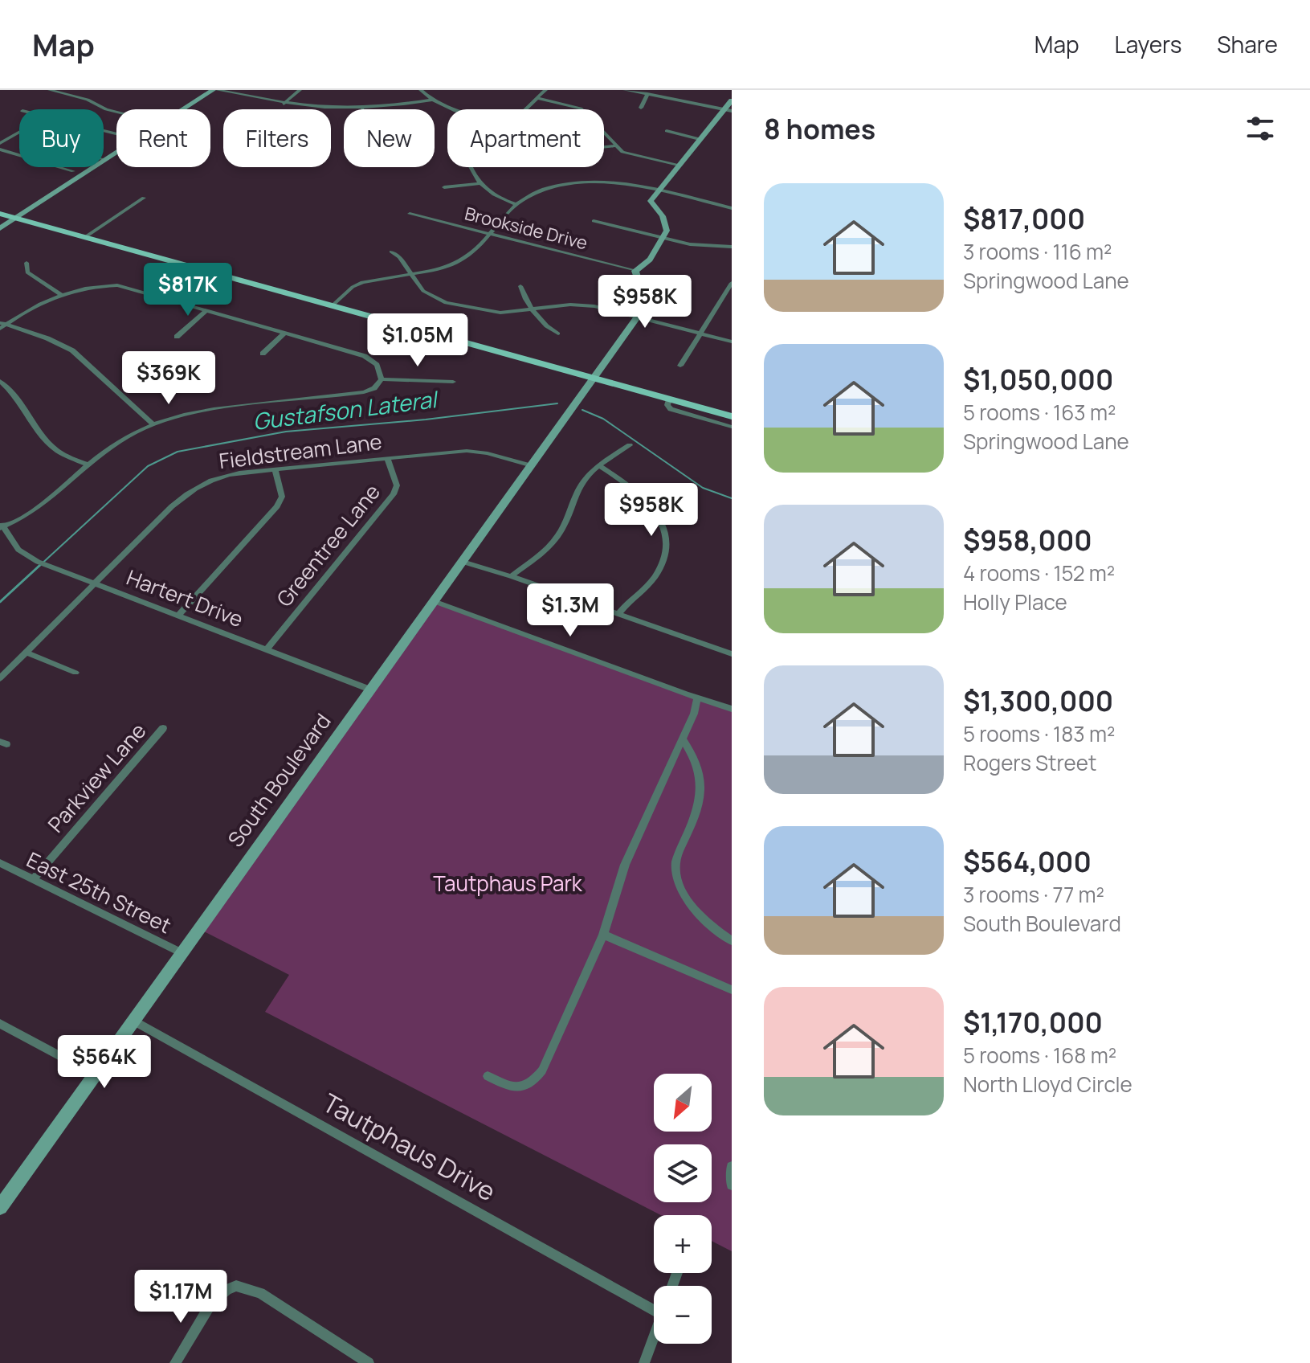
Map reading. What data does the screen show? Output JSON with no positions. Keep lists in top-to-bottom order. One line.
{"streets":{"street":["Brookside Drive","Fieldstream Lane","Greentree Lane","Hartert Drive","Parkview Lane","South Boulevard","East 25th Street","Tautphaus Drive"]},"crossings":[["Fieldstream Lane","Greentree Lane"],["Fieldstream Lane","Hartert Drive"],["Fieldstream Lane","South Boulevard"],["Greentree Lane","Hartert Drive"],["Hartert Drive","South Boulevard"],["Parkview Lane","East 25th Street"],["South Boulevard","East 25th Street"],["South Boulevard","Tautphaus Drive"]],"water":["Gustafson Lateral"],"parks":["Tautphaus Park"],"north":"bottom left","page":{"header":"Map","nav":["Map","Layers","Share"],"heading":"8 homes","chip":["Buy","Rent","Filters","New","Apartment"],"list":[{"name":"$817,000","note":"3 rooms · 116 m² · Springwood Lane"},{"name":"$1,050,000","note":"5 rooms · 163 m² · Springwood Lane"},{"name":"$958,000","note":"4 rooms · 152 m² · Holly Place"},{"name":"$1,300,000","note":"5 rooms · 183 m² · Rogers Street"},{"name":"$564,000","note":"3 rooms · 77 m² · South Boulevard"},{"name":"$1,170,000","note":"5 rooms · 168 m² · North Lloyd Circle"}],"price":["$817K","$958K","$1.05M","$369K","$958K","$1.3M","$564K","$1.17M"],"map_buttons":["+","−"]}}
